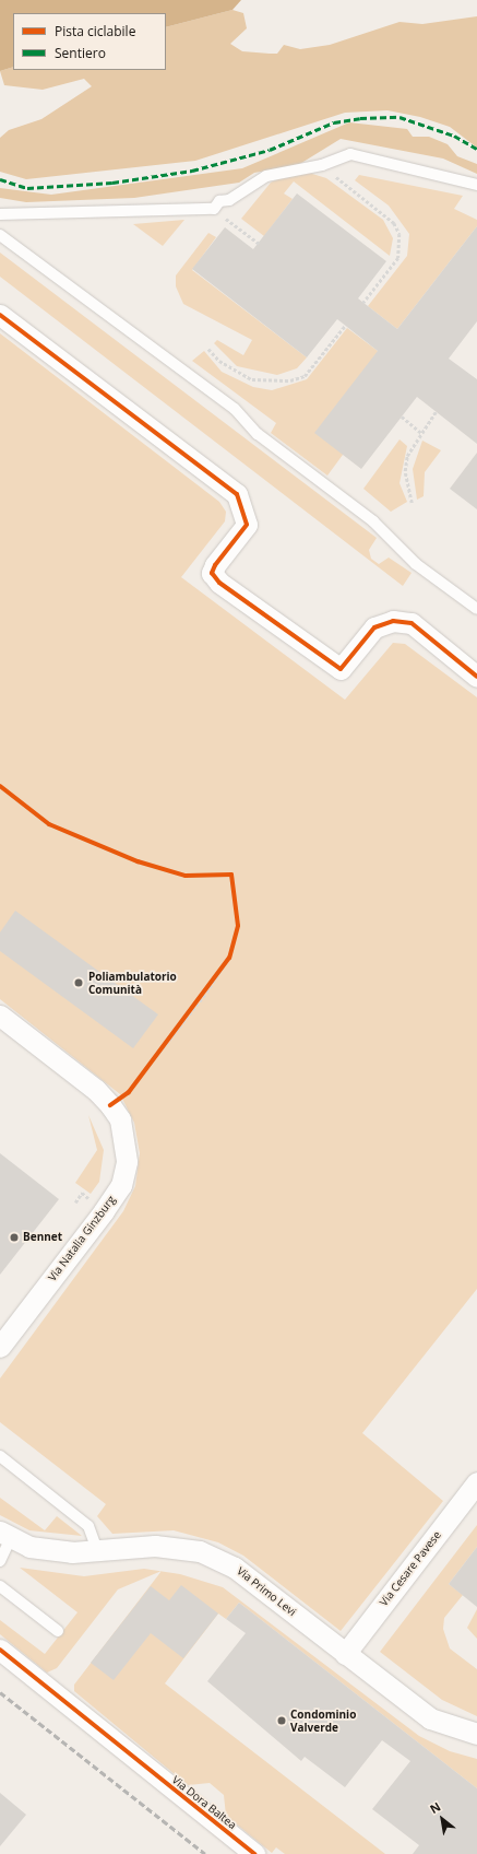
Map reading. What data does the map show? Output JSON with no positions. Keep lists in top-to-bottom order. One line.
{"streets":{"street":["Via Natalia Ginzburg","Via Cesare Pavese","Via Primo Levi","Via Dora Baltea"]},"crossings":[["Via Cesare Pavese","Via Primo Levi"]],"places":["Poliambulatorio Comunità","Bennet","Condominio Valverde"],"legend":["Pista ciclabile","Sentiero"],"north":"top left"}
